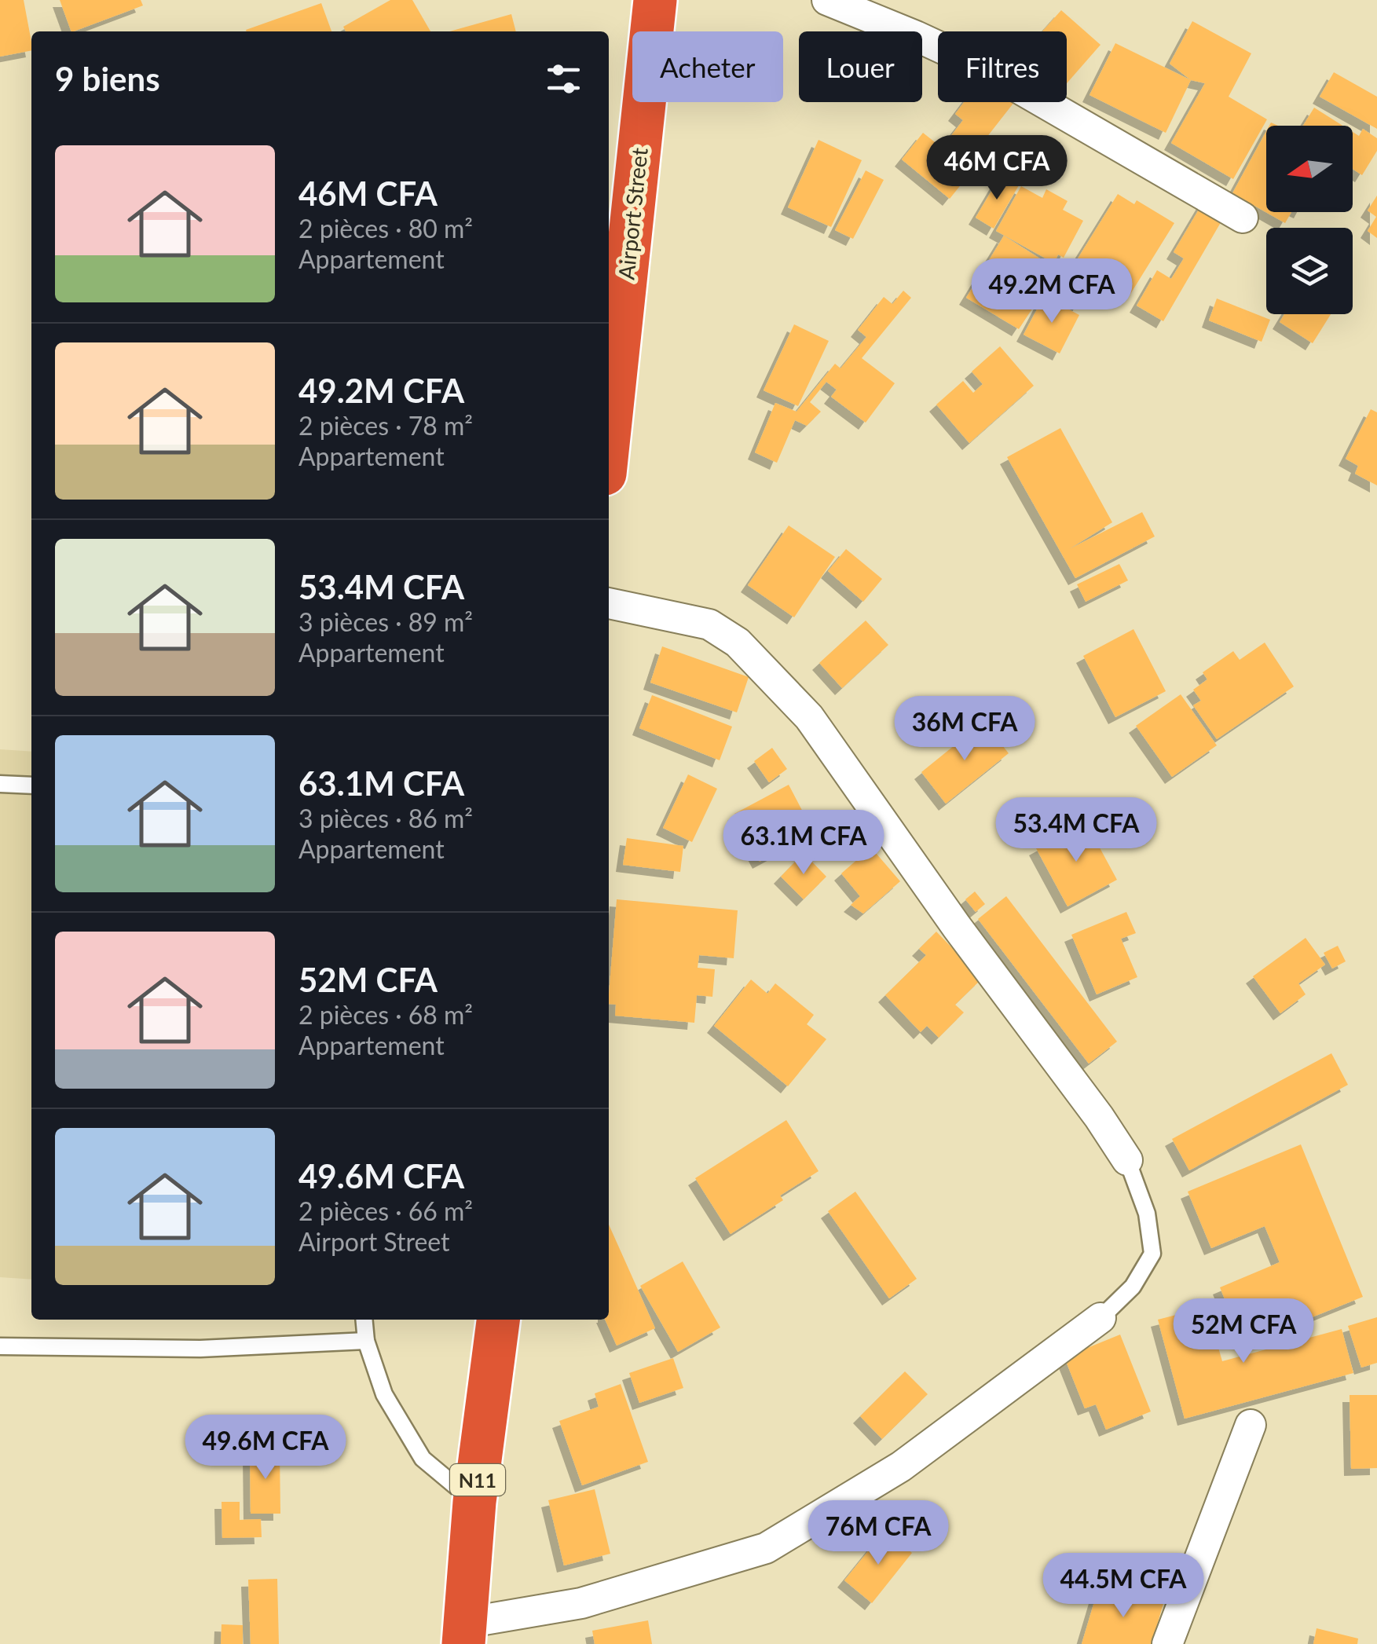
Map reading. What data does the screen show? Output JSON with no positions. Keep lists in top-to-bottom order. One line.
{"streets":{"highway":["Airport Street","N11"]},"north":"left","page":{"chip":["Acheter","Louer","Filtres"],"heading":"9 biens","list":[{"name":"46M CFA","note":"2 pièces · 80 m² · Appartement"},{"name":"49.2M CFA","note":"2 pièces · 78 m² · Appartement"},{"name":"53.4M CFA","note":"3 pièces · 89 m² · Appartement"},{"name":"63.1M CFA","note":"3 pièces · 86 m² · Appartement"},{"name":"52M CFA","note":"2 pièces · 68 m² · Appartement"},{"name":"49.6M CFA","note":"2 pièces · 66 m² · Airport Street"}],"price":["46M CFA","49.2M CFA","36M CFA","53.4M CFA","63.1M CFA","52M CFA","49.6M CFA","76M CFA","44.5M CFA"]}}
